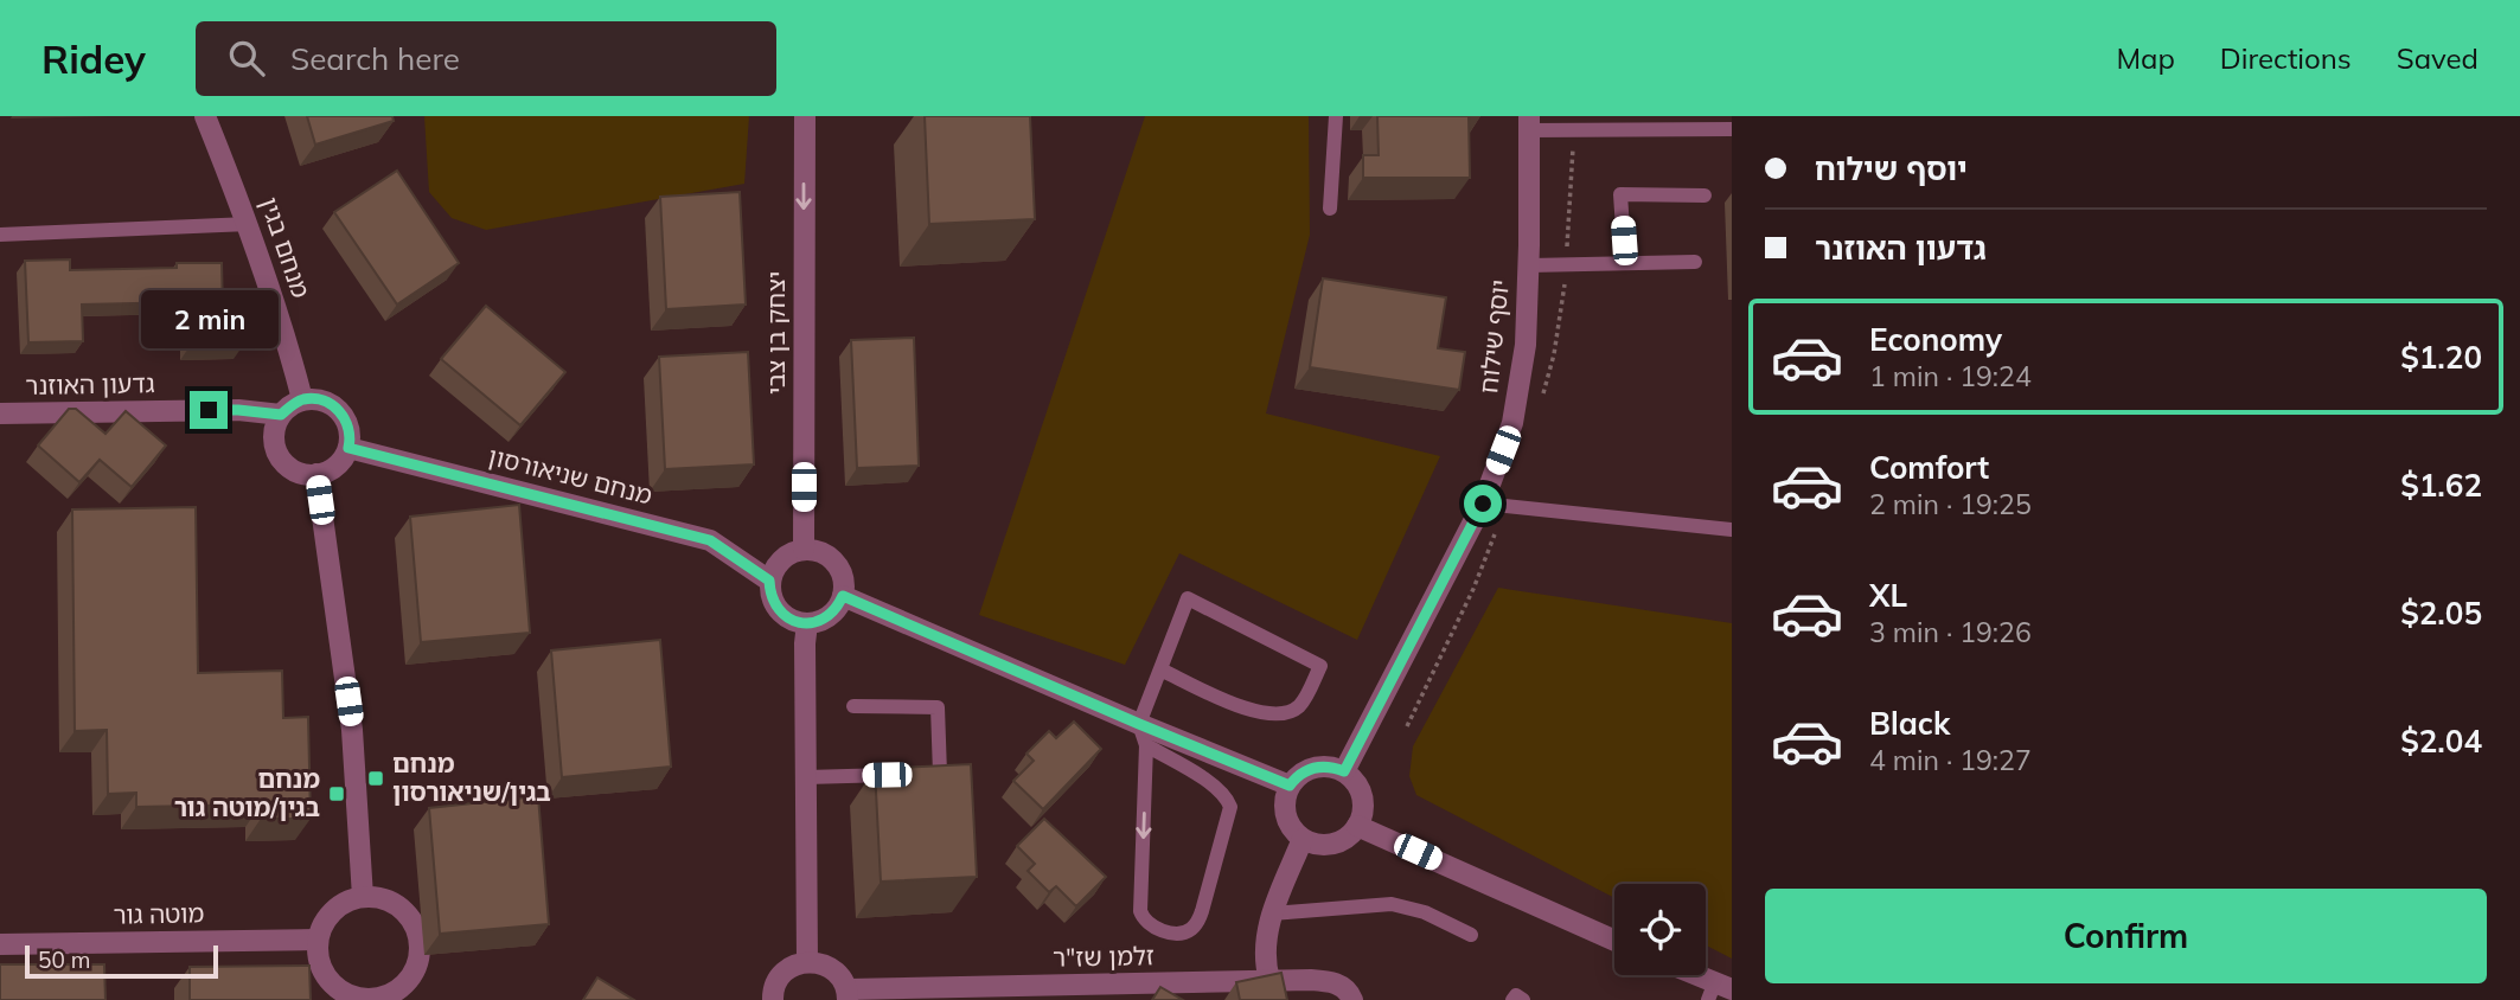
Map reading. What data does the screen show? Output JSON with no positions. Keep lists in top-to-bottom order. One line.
{"streets":{"street":["מנחם בגין","יצחק בן צבי","יוסף שילוח","גדעון האוזנר","מנחם שניאורסון","מוטה גור","זלמן שז\"ר"]},"crossings":[["מנחם בגין","גדעון האוזנר"],["מנחם בגין","מנחם שניאורסון"],["יצחק בן צבי","מנחם שניאורסון"],["גדעון האוזנר","מנחם שניאורסון"]],"one_way":["יצחק בן צבי"],"places":{"transit":["מנחם בגין/שניאורסון","מנחם בגין/מוטה גור"]},"scale_bar":"50 m","page":{"header":"Ridey","search":"Search here","nav":["Map","Directions","Saved"],"banner":["יוסף שילוח","גדעון האוזנר"],"bubble":"2 min","list":[{"name":"Economy","note":"1 min · 19:24","value":"$1.20"},{"name":"Comfort","note":"2 min · 19:25","value":"$1.62"},{"name":"XL","note":"3 min · 19:26","value":"$2.05"},{"name":"Black","note":"4 min · 19:27","value":"$2.04"}],"buttons":"Confirm","scale":"50 m"}}
